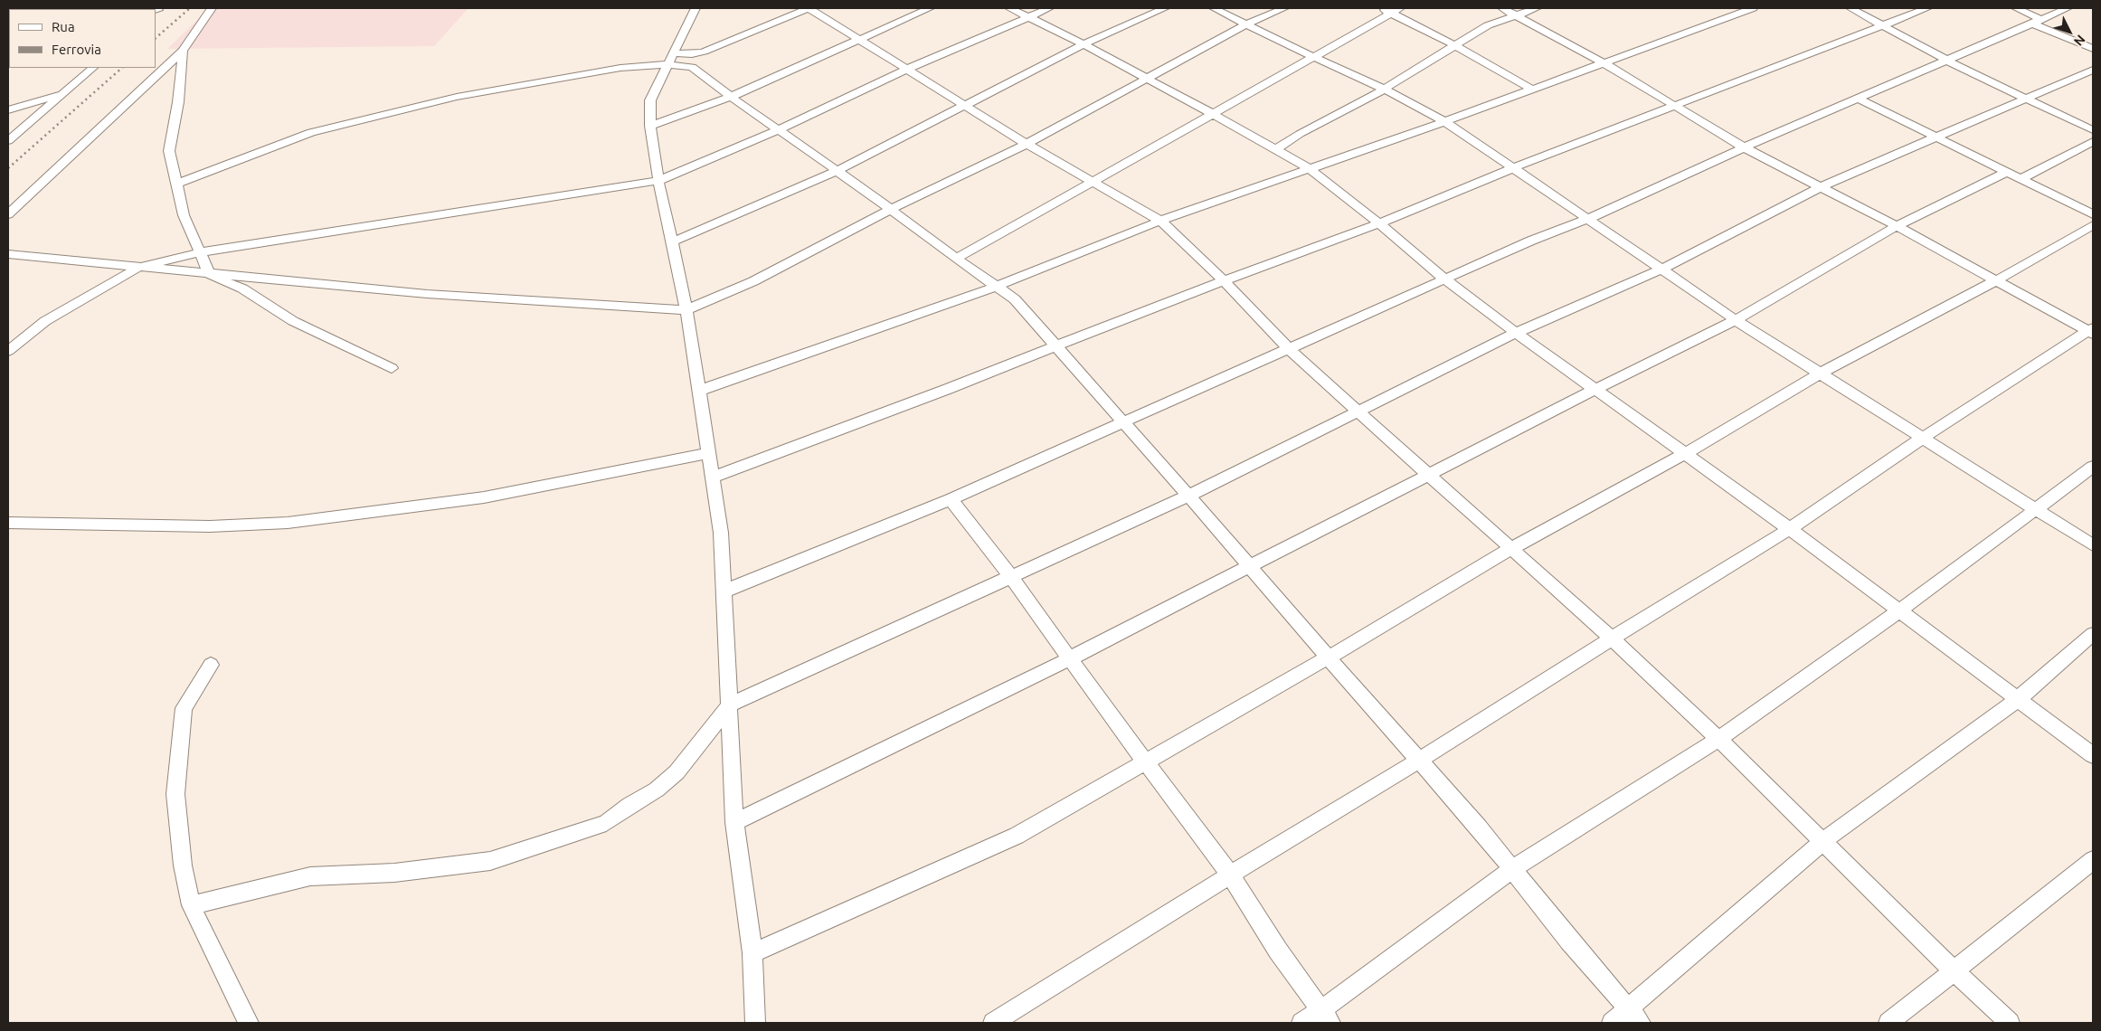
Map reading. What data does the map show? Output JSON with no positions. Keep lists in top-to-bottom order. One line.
{"legend":["Rua","Ferrovia"],"north":"bottom right"}
